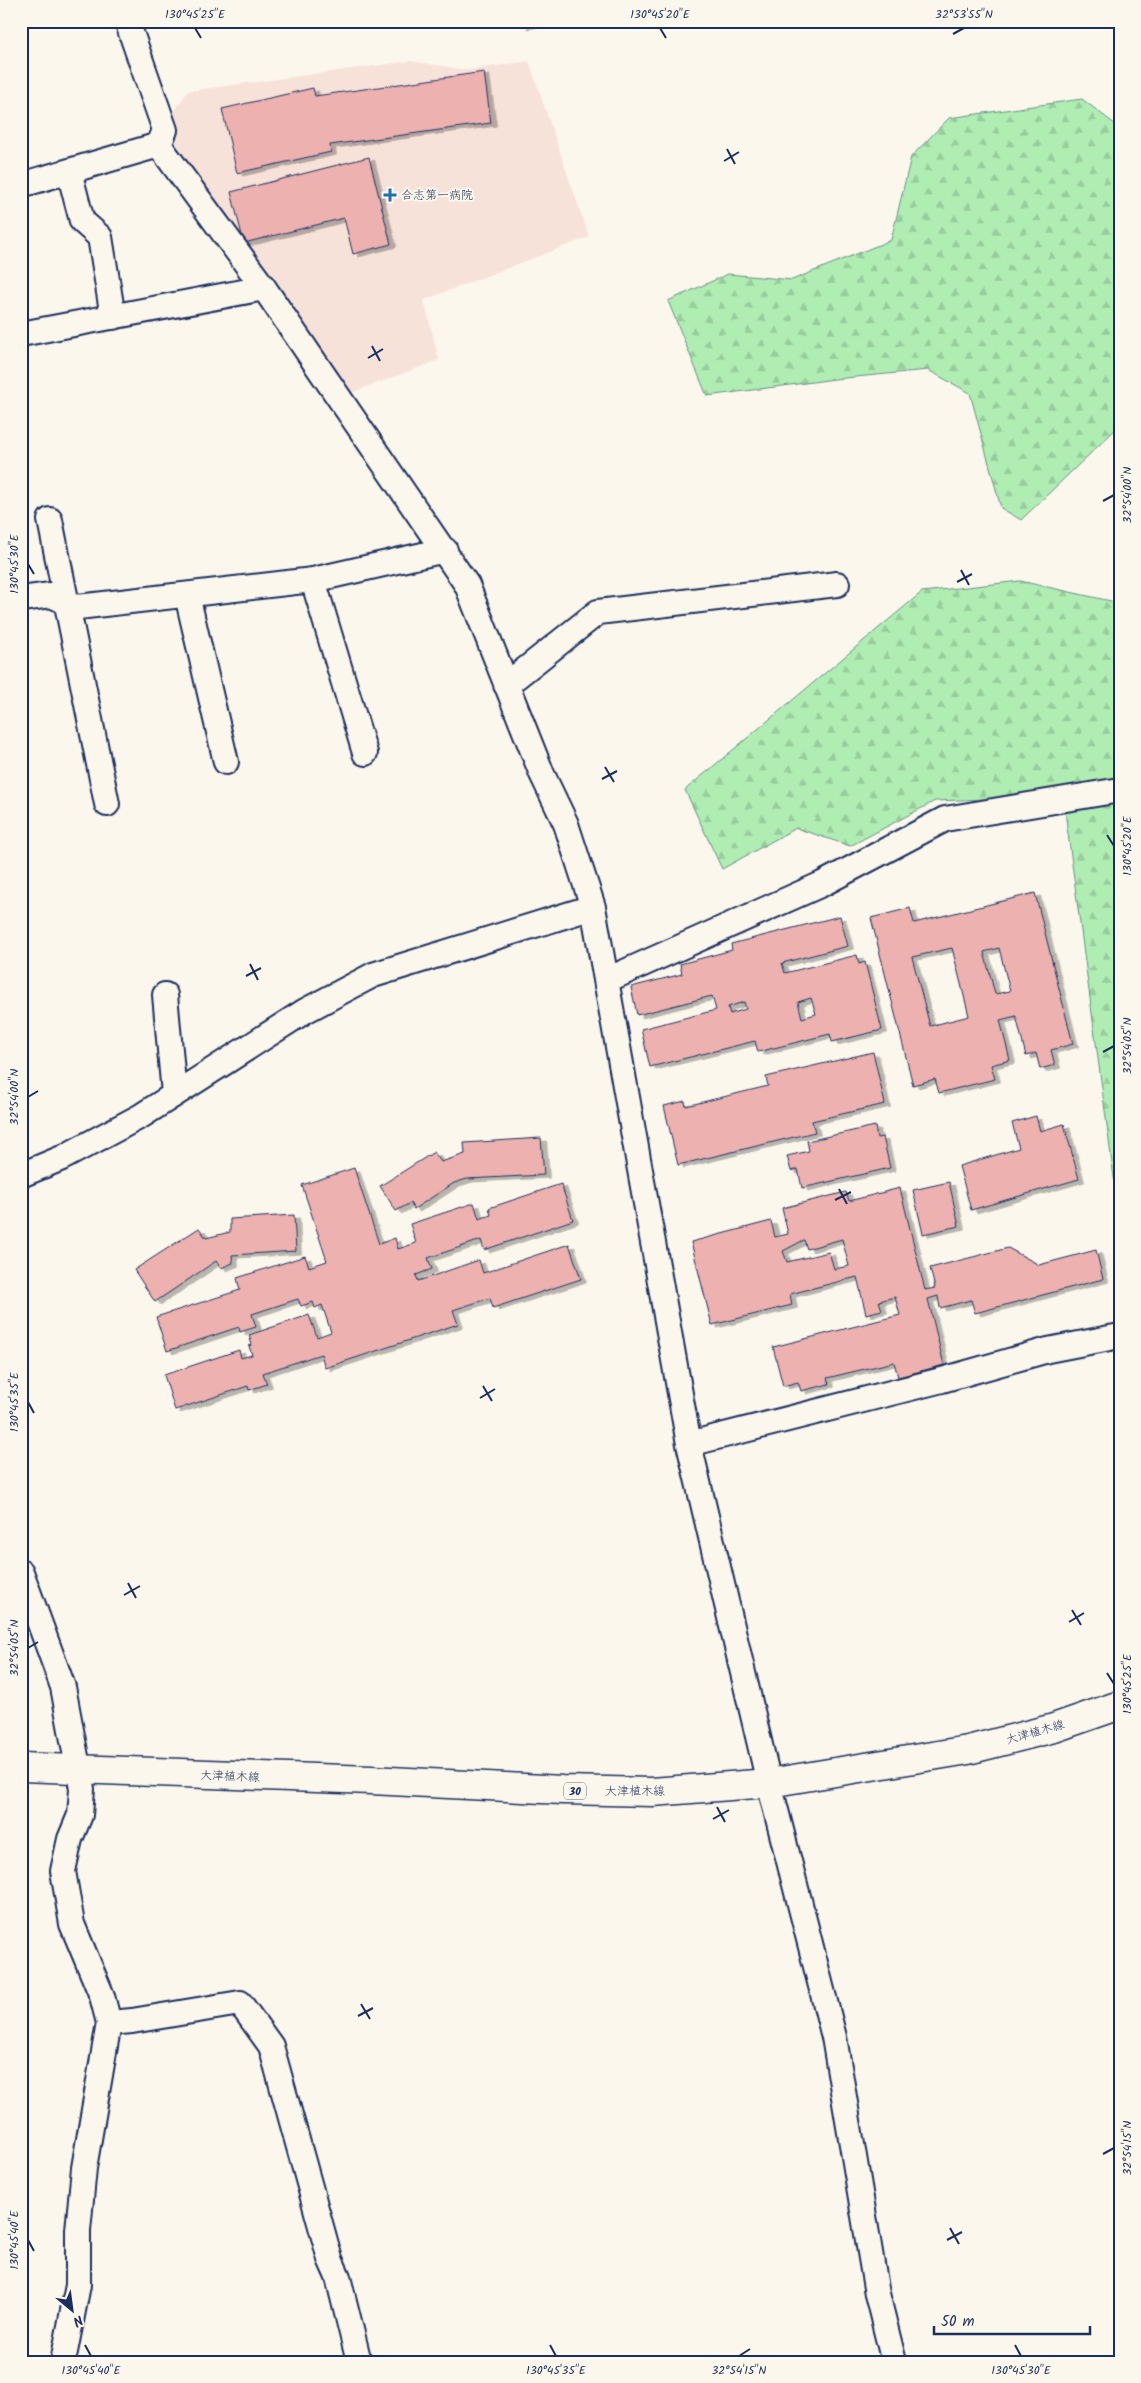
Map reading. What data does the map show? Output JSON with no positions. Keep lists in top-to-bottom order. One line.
{"streets":{"main road":["大津植木線","30"]},"places":{"health":["合志第一病院"]},"scale_bar":"50 m","north":"bottom right","coordinates":["130°45'25\"E","130°45'20\"E","32°53'55\"N","32°54'00\"N","130°45'30\"E","32°54'05\"N","130°45'35\"E","32°54'15\"N","130°45'40\"E"]}
